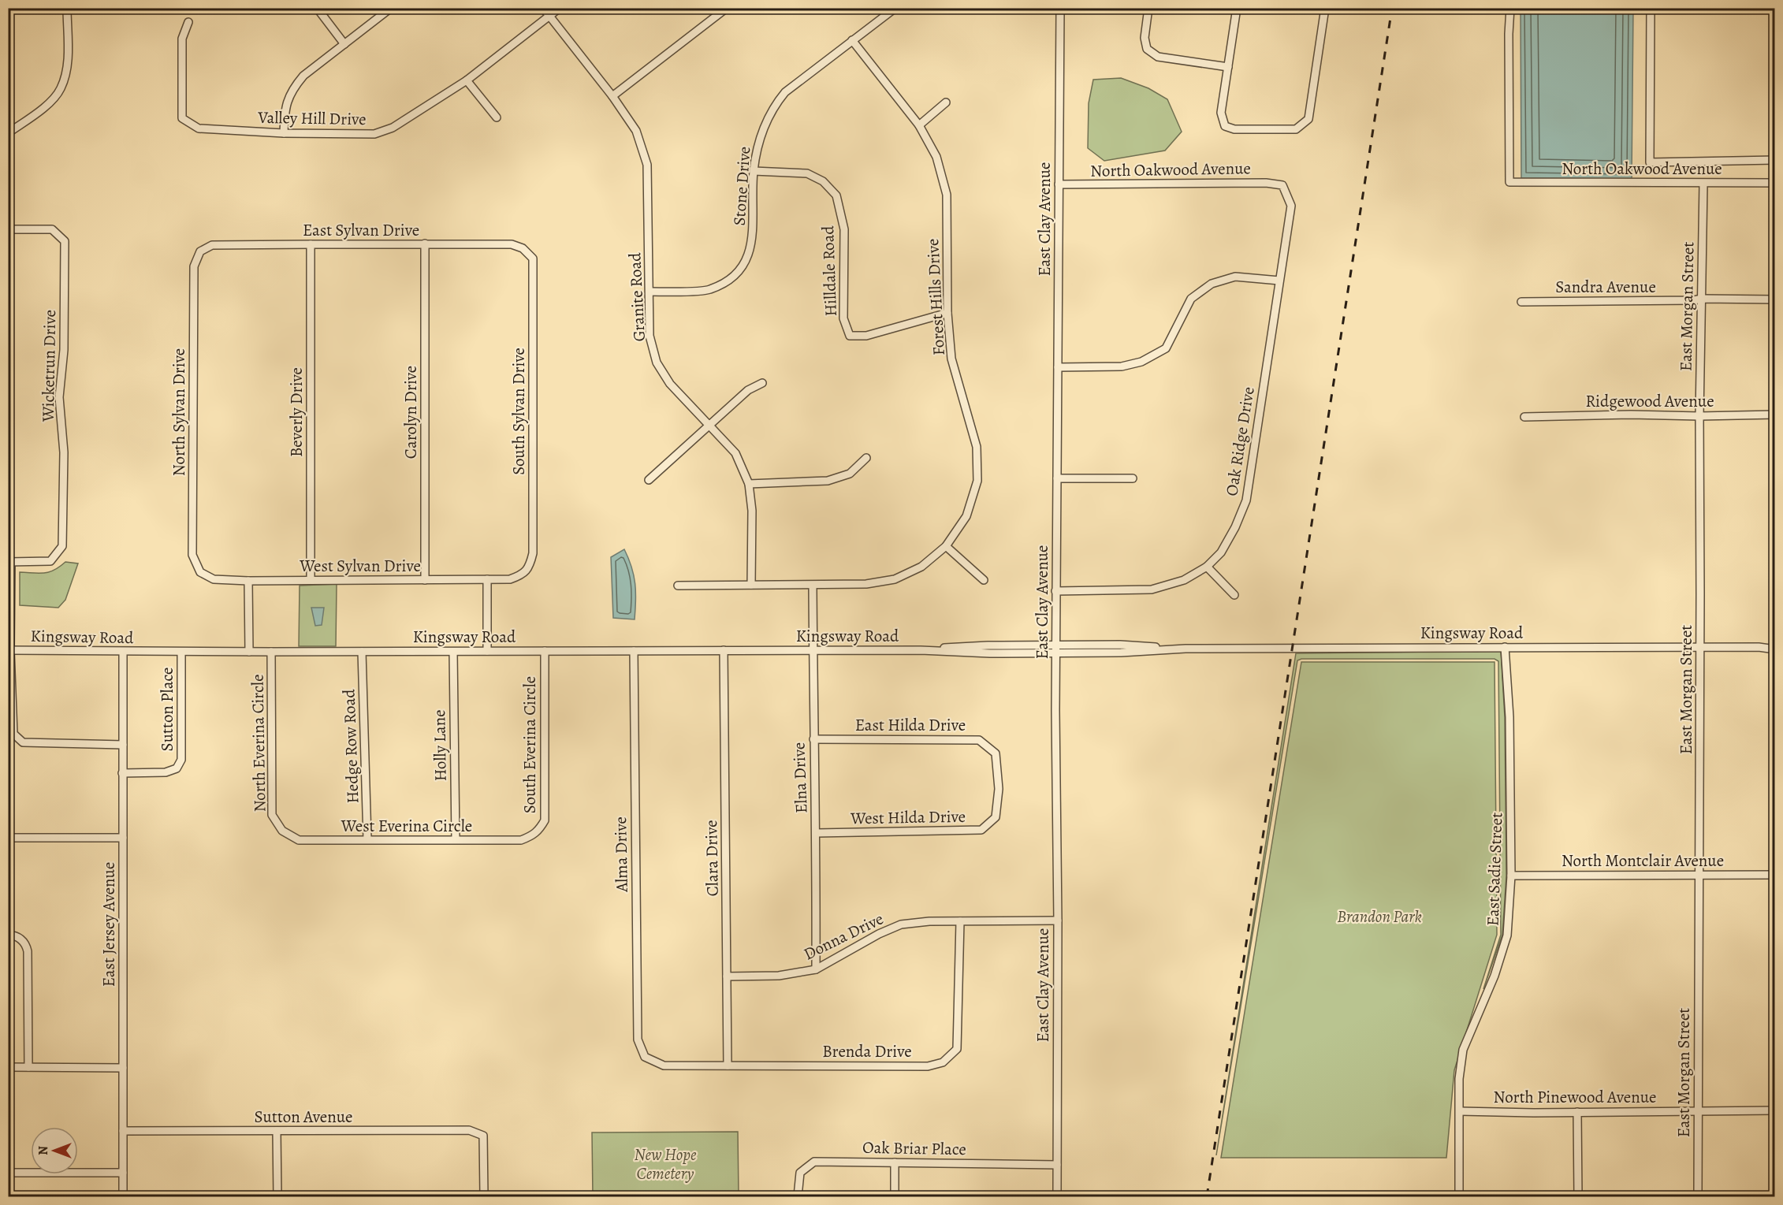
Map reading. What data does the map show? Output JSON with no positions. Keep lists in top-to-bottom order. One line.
{"streets":{"street":["Valley Hill Drive","North Oakwood Avenue","Stone Drive","East Clay Avenue","East Sylvan Drive","Hilldale Road","Sandra Avenue","Granite Road","Forest Hills Drive","East Morgan Street","Wicketrun Drive","Ridgewood Avenue","South Sylvan Drive","North Sylvan Drive","Beverly Drive","Carolyn Drive","Oak Ridge Drive","West Sylvan Drive","Kingsway Road","Sutton Place","East Hilda Drive","North Everina Circle","South Everina Circle","Holly Lane","Hedge Row Road","Elna Drive","West Hilda Drive","West Everina Circle","Alma Drive","Clara Drive","North Montclair Avenue","East Sadie Street","East Jersey Avenue","Donna Drive","Brenda Drive","North Pinewood Avenue","Sutton Avenue","Oak Briar Place"]},"crossings":[["Valley Hill Drive","Granite Road"],["North Oakwood Avenue","East Clay Avenue"],["North Oakwood Avenue","East Morgan Street"],["North Oakwood Avenue","Oak Ridge Drive"],["Stone Drive","Hilldale Road"],["Stone Drive","Granite Road"],["Stone Drive","Forest Hills Drive"],["East Clay Avenue","Oak Ridge Drive"],["East Clay Avenue","Kingsway Road"],["East Clay Avenue","Donna Drive"],["East Clay Avenue","Oak Briar Place"],["East Sylvan Drive","South Sylvan Drive"],["East Sylvan Drive","North Sylvan Drive"],["East Sylvan Drive","Beverly Drive"],["East Sylvan Drive","Carolyn Drive"],["Hilldale Road","Forest Hills Drive"],["Sandra Avenue","East Morgan Street"],["Granite Road","Forest Hills Drive"],["Forest Hills Drive","Elna Drive"],["East Morgan Street","Ridgewood Avenue"],["East Morgan Street","Kingsway Road"],["East Morgan Street","North Montclair Avenue"],["East Morgan Street","North Pinewood Avenue"],["South Sylvan Drive","West Sylvan Drive"],["North Sylvan Drive","West Sylvan Drive"],["Beverly Drive","West Sylvan Drive"],["Carolyn Drive","West Sylvan Drive"],["Kingsway Road","Sutton Place"],["Kingsway Road","North Everina Circle"],["Kingsway Road","South Everina Circle"],["Kingsway Road","Holly Lane"],["Kingsway Road","Hedge Row Road"],["Kingsway Road","Elna Drive"],["Kingsway Road","Alma Drive"],["Kingsway Road","Clara Drive"],["Kingsway Road","East Sadie Street"],["Kingsway Road","East Jersey Avenue"],["Sutton Place","East Jersey Avenue"],["East Hilda Drive","Elna Drive"],["East Hilda Drive","West Hilda Drive"],["North Everina Circle","West Everina Circle"],["South Everina Circle","West Everina Circle"],["Holly Lane","West Everina Circle"],["Hedge Row Road","West Everina Circle"],["Elna Drive","West Hilda Drive"],["Elna Drive","Donna Drive"],["Alma Drive","Brenda Drive"],["Clara Drive","Donna Drive"],["Clara Drive","Brenda Drive"],["North Montclair Avenue","East Sadie Street"],["East Sadie Street","North Pinewood Avenue"],["East Jersey Avenue","Sutton Avenue"],["Donna Drive","Brenda Drive"]],"parks":["Brandon Park","New Hope Cemetery"],"north":"left"}
